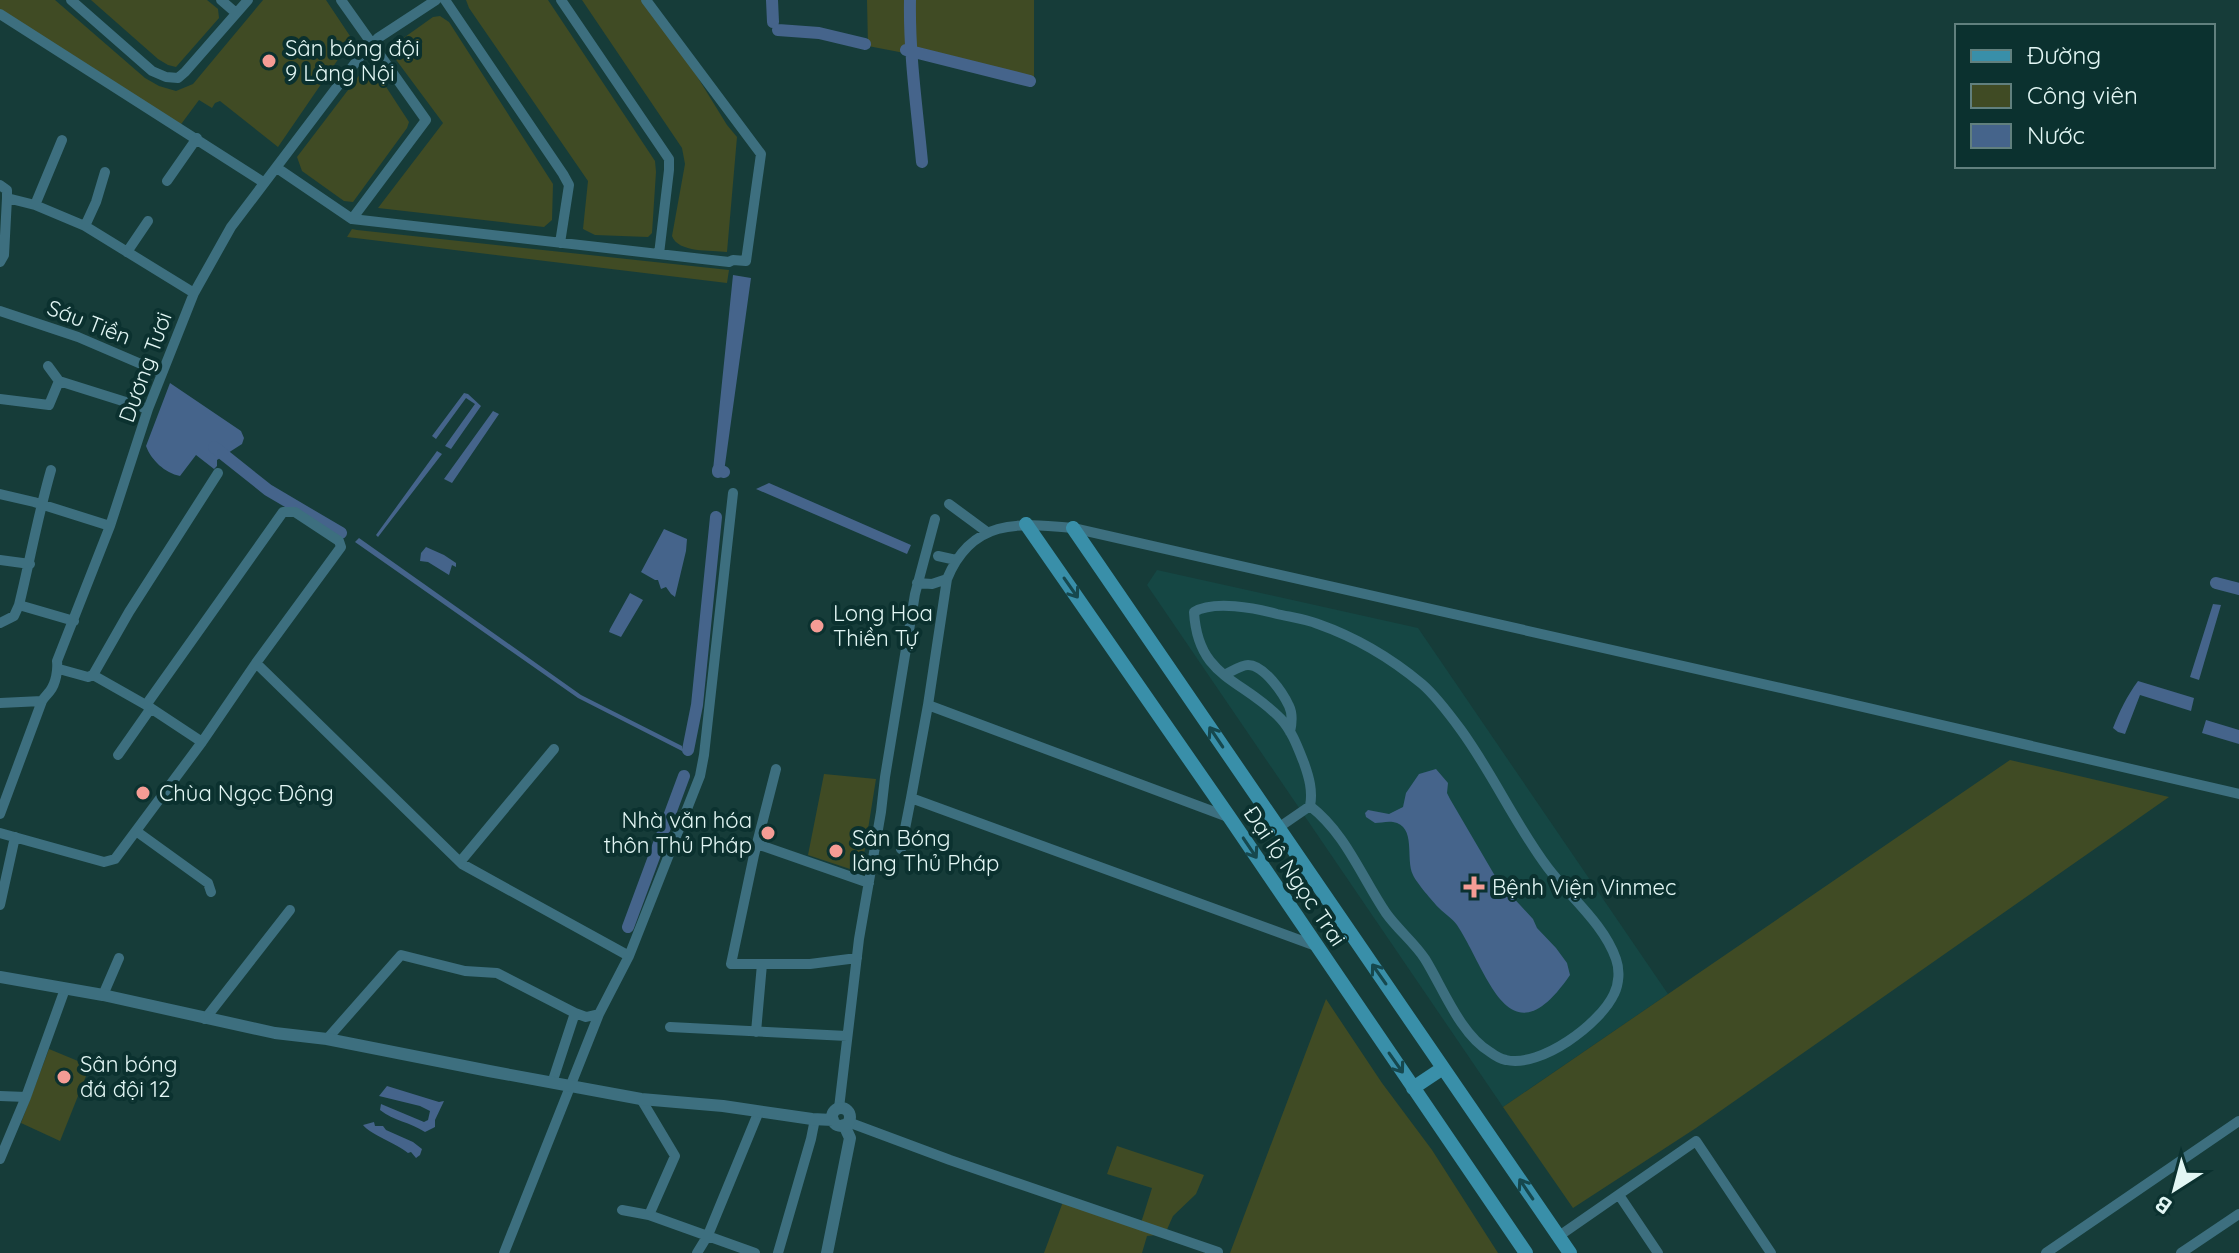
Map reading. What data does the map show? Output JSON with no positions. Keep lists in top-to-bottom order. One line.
{"streets":{"main road":["Đại lộ Ngọc Trai"],"street":["Sáu Tiền","Dương Tươi"]},"crossings":[["Sáu Tiền","Dương Tươi"]],"places":{"other":["Sân bóng đội 9 Làng Nội","Long Hoa Thiền Tự","Chùa Ngọc Động","Nhà văn hóa thôn Thủ Pháp","Sân Bóng làng Thủ Pháp","Sân bóng đá đội 12"],"health":["Bệnh Viện Vinmec"]},"legend":["Đường","Công viên","Nước"],"north":"bottom left"}
